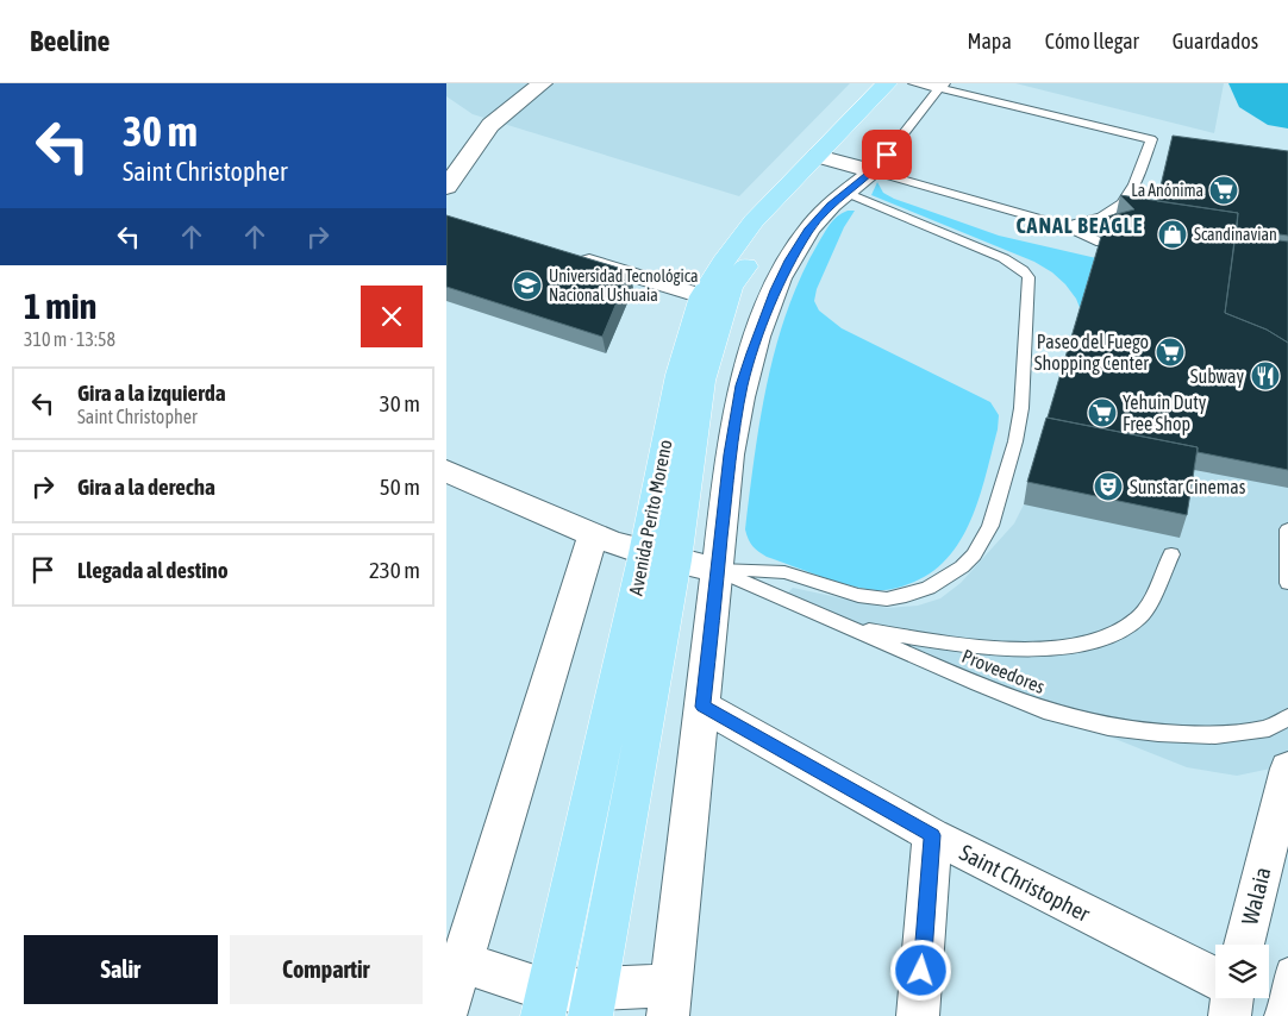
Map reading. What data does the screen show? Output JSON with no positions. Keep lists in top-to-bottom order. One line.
{"streets":{"main road":["Avenida Perito Moreno"],"street":["Saint Christopher","Walaia"],"lane":["Proveedores"]},"districts":["CANAL BEAGLE"],"places":{"supermarket":["La Anónima","Paseo del Fuego Shopping Center","Yehuin Duty Free Shop"],"shop":["Scandinavian"],"school or university":["Universidad Tecnológica Nacional Ushuaia"],"restaurant":["Subway"],"theatre":["Sunstar Cinemas"]},"page":{"header":"Beeline","nav":["Mapa","Cómo llegar","Guardados"],"turn":["30 m","Saint Christopher"],"heading":["1 min","310 m · 13:58"],"list":[{"name":"Gira a la izquierda","note":"Saint Christopher","value":"30 m"},{"name":"Gira a la derecha","value":"50 m"},{"name":"Llegada al destino","value":"230 m"}],"buttons":["Salir","Compartir"]}}
